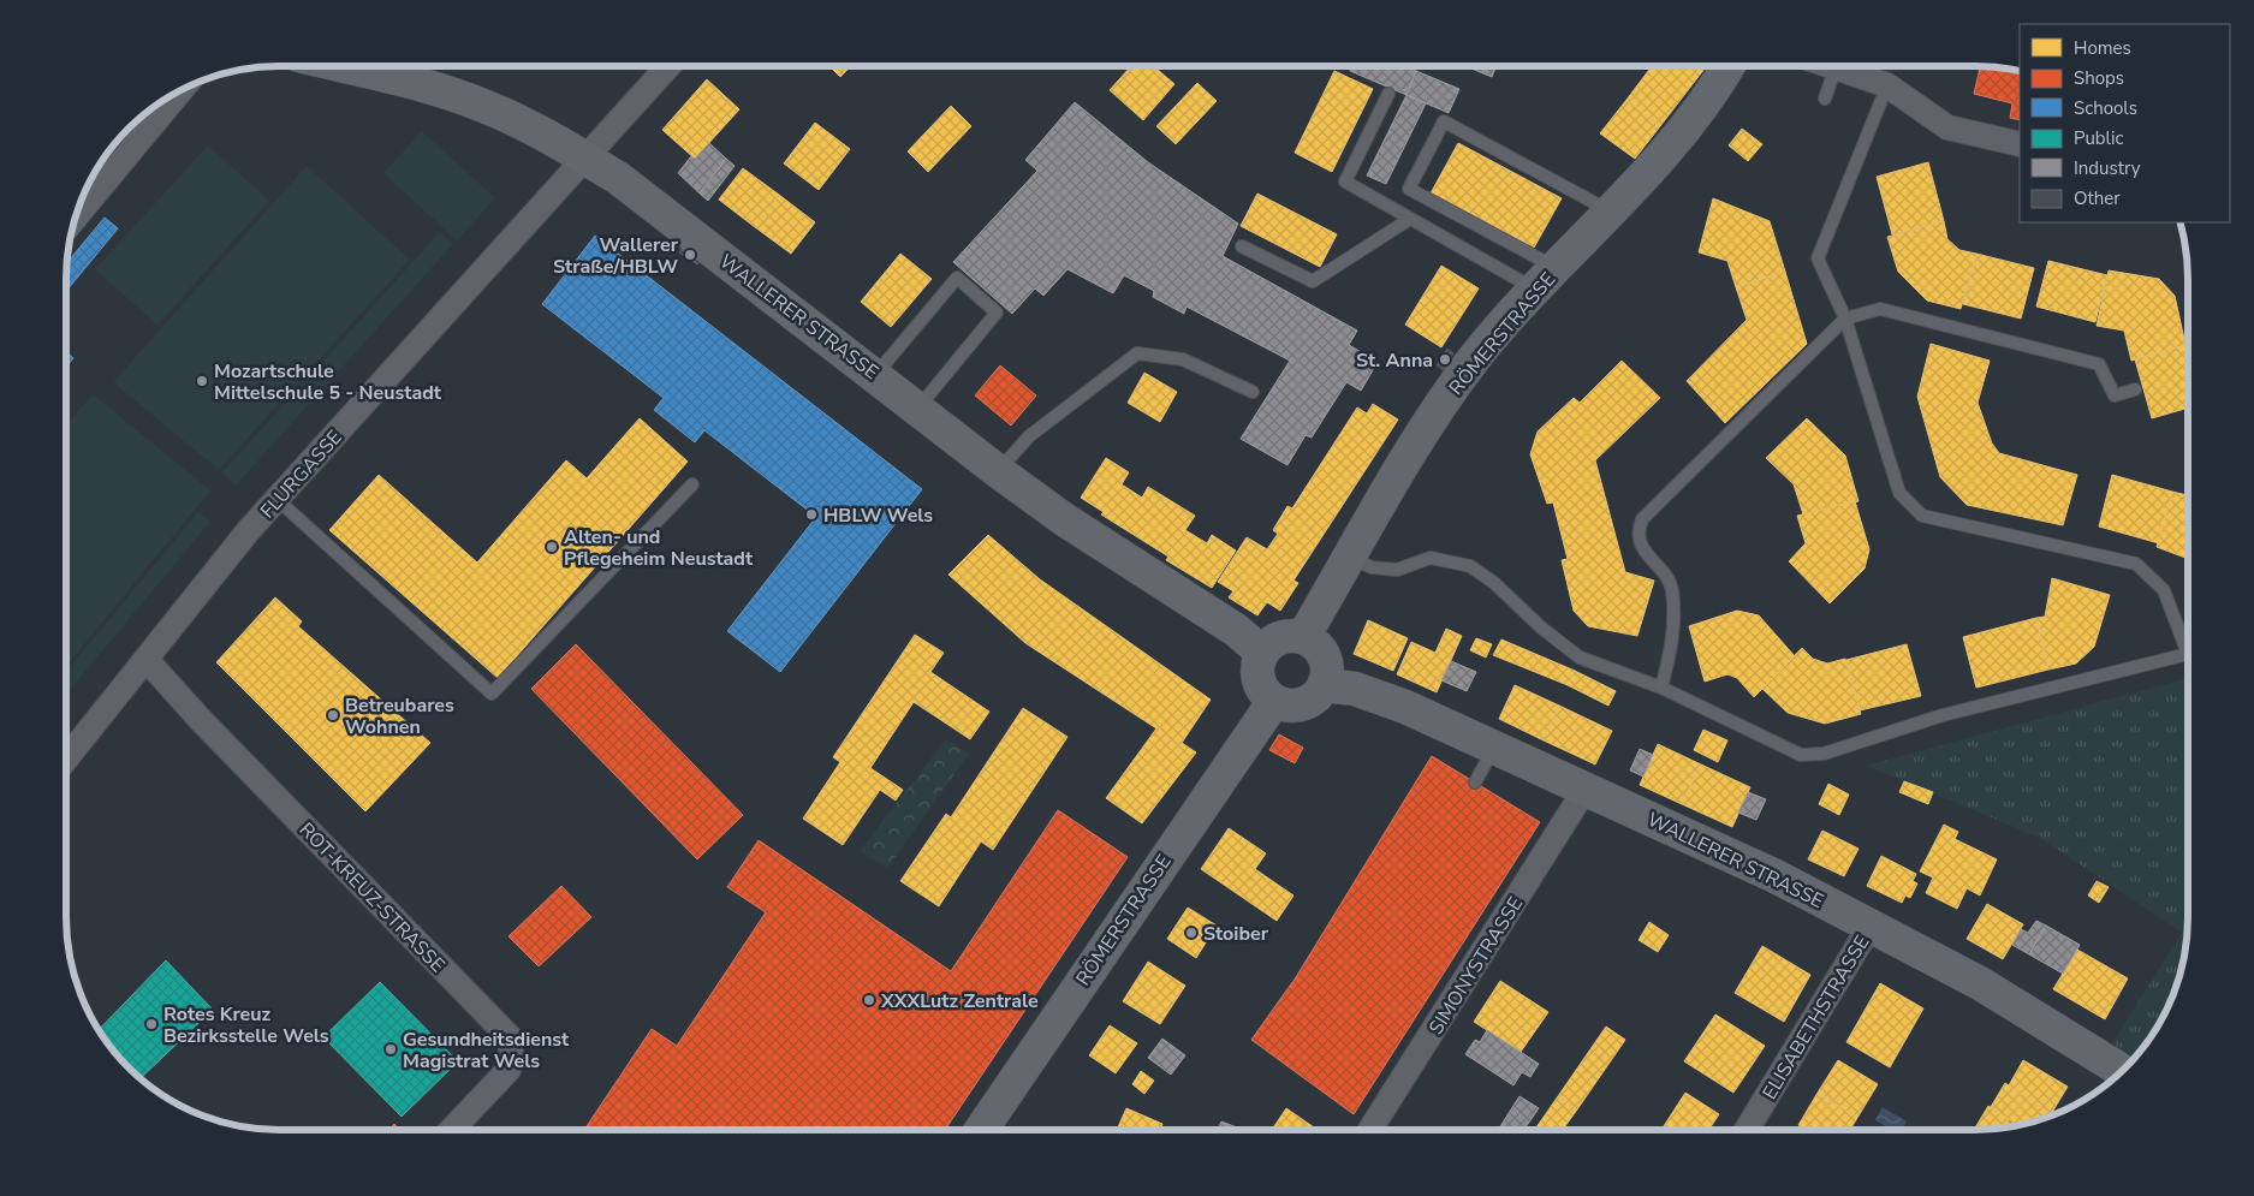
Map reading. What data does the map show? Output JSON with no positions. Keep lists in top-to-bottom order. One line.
{"streets":{"street":["WALLERER STRASSE","RÖMERSTRASSE","FLURGASSE","ROT-KREUZ-STRASSE","SIMONYSTRASSE","ELISABETHSTRASSE"]},"crossings":[["WALLERER STRASSE","RÖMERSTRASSE"],["WALLERER STRASSE","FLURGASSE"],["WALLERER STRASSE","SIMONYSTRASSE"],["WALLERER STRASSE","ELISABETHSTRASSE"],["FLURGASSE","ROT-KREUZ-STRASSE"]],"places":["Wallerer Straße/HBLW","St. Anna","Mozartschule Mittelschule 5 - Neustadt","HBLW Wels","Alten- und Pflegeheim Neustadt","Betreubares Wohnen","Stoiber","XXXLutz Zentrale","Rotes Kreuz Bezirksstelle Wels","Gesundheitsdienst Magistrat Wels"],"legend":["Homes","Shops","Schools","Public","Industry","Other"]}
